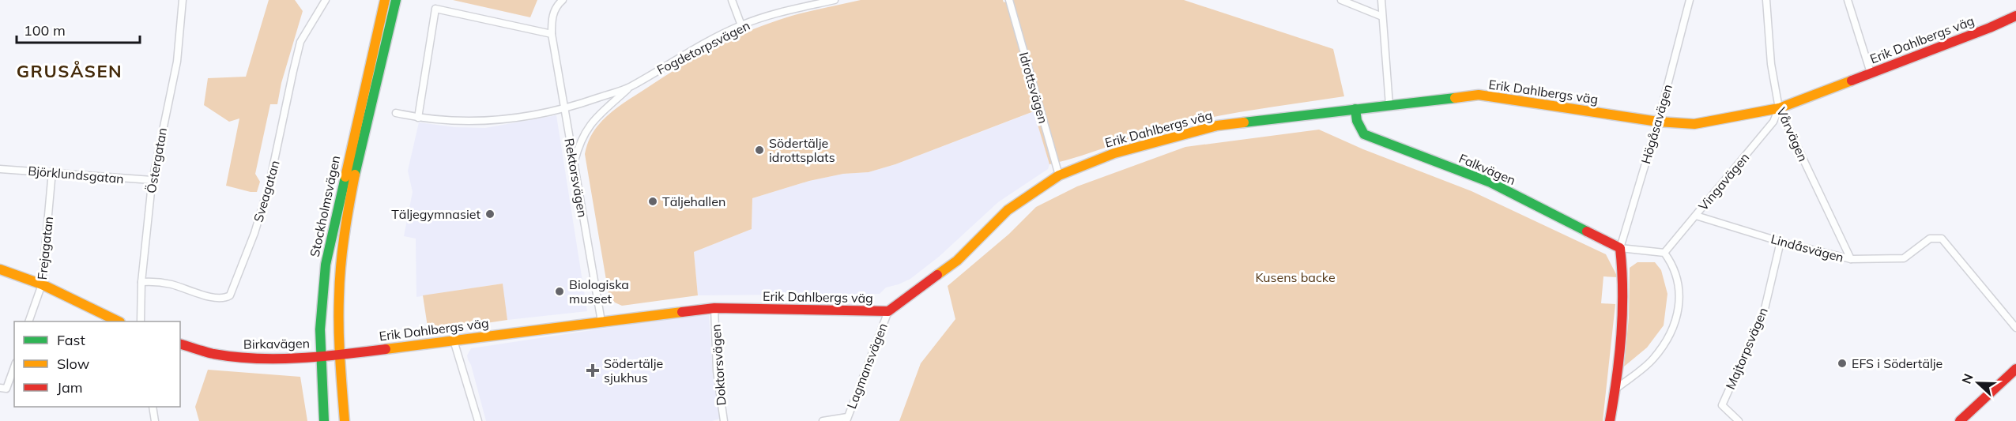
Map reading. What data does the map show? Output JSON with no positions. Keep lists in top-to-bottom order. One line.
{"streets":{"street":["Erik Dahlbergs väg","Fogdetorpsvägen","Idrottsvägen","Högåsavägen","Vårvägen","Östergatan","Falkvägen","Björklundsgatan","Rektorsvägen","Vingavägen","Sveagatan","Stockholmsvägen","Frejagatan","Lindåsvägen","Birkavägen","Majtorpsvägen","Doktorsvägen","Lagmansvägen"]},"crossings":[["Erik Dahlbergs väg","Idrottsvägen"],["Erik Dahlbergs väg","Högåsavägen"],["Erik Dahlbergs väg","Vårvägen"],["Erik Dahlbergs väg","Falkvägen"],["Erik Dahlbergs väg","Rektorsvägen"],["Erik Dahlbergs väg","Vingavägen"],["Erik Dahlbergs väg","Stockholmsvägen"],["Erik Dahlbergs väg","Birkavägen"],["Erik Dahlbergs väg","Doktorsvägen"],["Erik Dahlbergs väg","Lagmansvägen"],["Fogdetorpsvägen","Rektorsvägen"],["Högåsavägen","Falkvägen"],["Vårvägen","Vingavägen"],["Vårvägen","Lindåsvägen"],["Östergatan","Björklundsgatan"],["Östergatan","Sveagatan"],["Falkvägen","Vingavägen"],["Björklundsgatan","Frejagatan"],["Vingavägen","Lindåsvägen"],["Stockholmsvägen","Birkavägen"],["Lindåsvägen","Majtorpsvägen"]],"districts":["GRUSÅSEN"],"parks":["Kusens backe"],"places":{"other":["Södertälje idrottsplats","Täljehallen","Täljegymnasiet","Biologiska museet","EFS i Södertälje"],"health":["Södertälje sjukhus"]},"legend":["Fast","Slow","Jam"],"scale_bar":"100 m","north":"left"}
